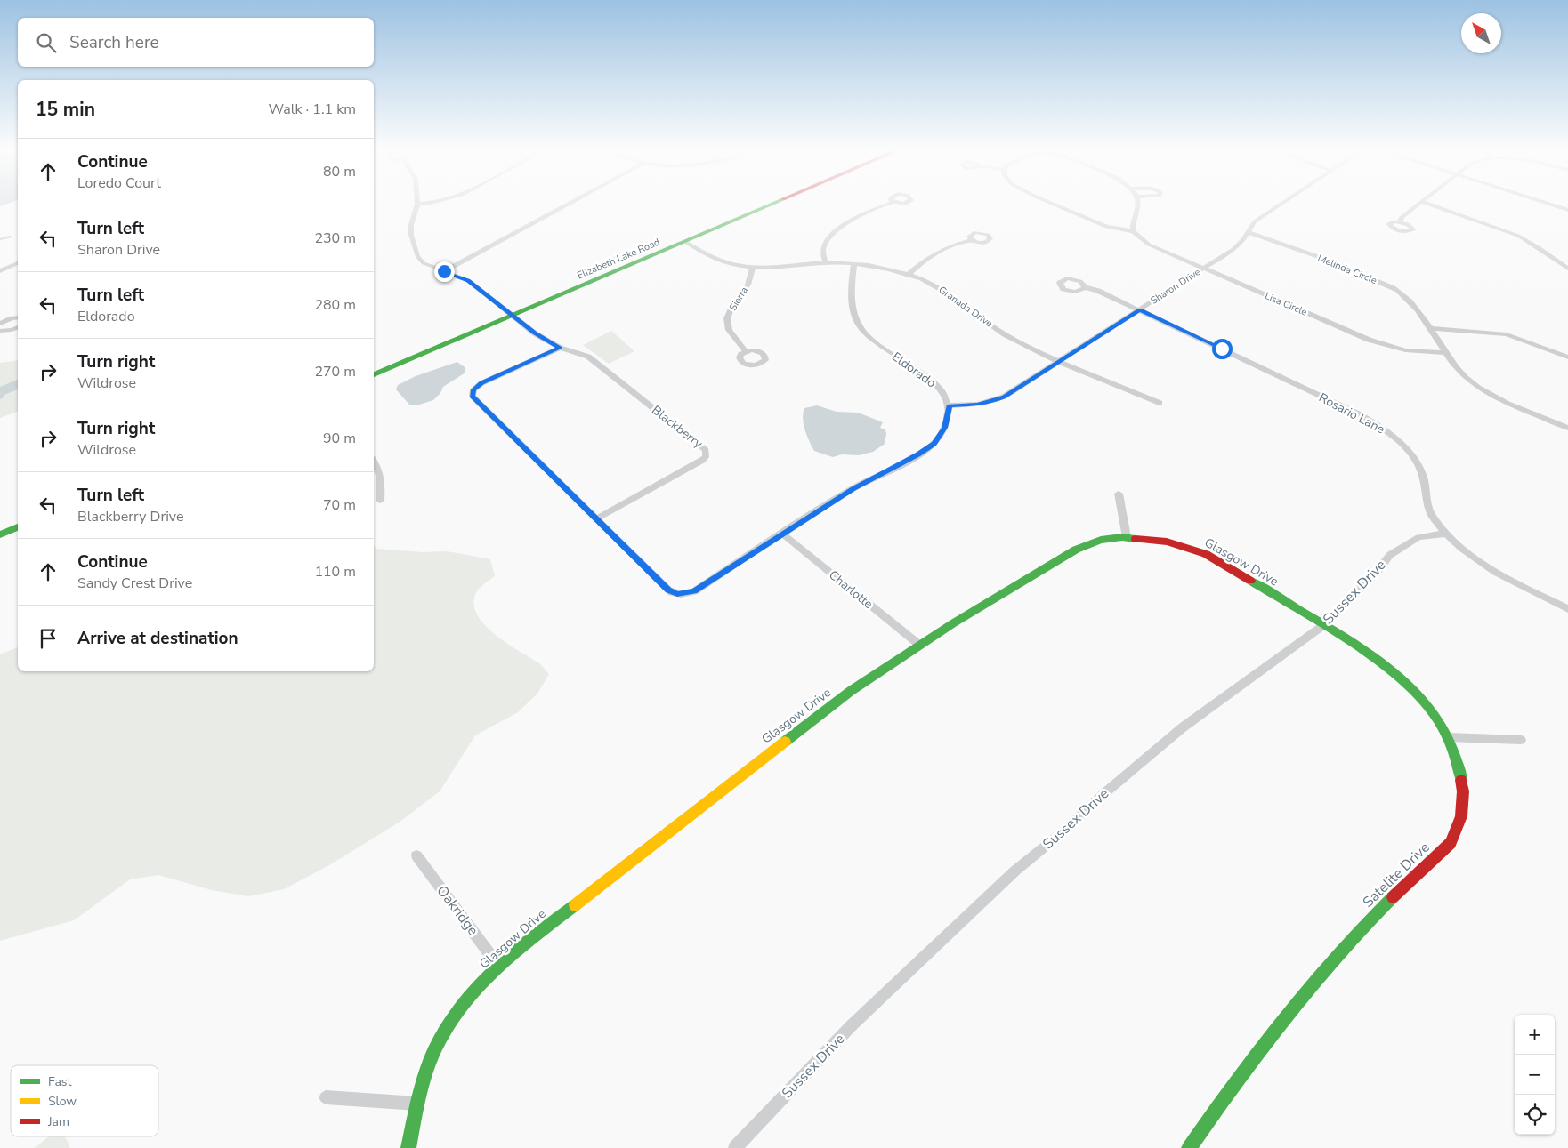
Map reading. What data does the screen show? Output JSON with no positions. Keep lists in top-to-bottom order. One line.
{"streets":{"street":["Elizabeth Lake Road","Melinda Circle","Sharon Drive","Sierra","Lisa Circle","Granada Drive","Eldorado","Rosario Lane","Blackberry","Glasgow Drive","Charlotte","Sussex Drive","Satelite Drive","Oakridge"]},"crossings":[["Elizabeth Lake Road","Granada Drive"],["Melinda Circle","Sharon Drive"],["Melinda Circle","Lisa Circle"],["Sharon Drive","Lisa Circle"],["Sharon Drive","Granada Drive"],["Sharon Drive","Eldorado"],["Sharon Drive","Rosario Lane"],["Sierra","Granada Drive"],["Granada Drive","Eldorado"],["Rosario Lane","Sussex Drive"],["Glasgow Drive","Charlotte"],["Glasgow Drive","Sussex Drive"],["Glasgow Drive","Satelite Drive"],["Glasgow Drive","Oakridge"],["Sussex Drive","Satelite Drive"]],"legend":["Fast","Slow","Jam"],"north":"top left","page":{"search":"Search here","heading":["15 min","Walk · 1.1 km"],"list":[["Continue","Loredo Court","80 m"],["Turn left","Sharon Drive","230 m"],["Turn left","Eldorado","280 m"],["Turn right","Wildrose","270 m"],["Turn right","Wildrose","90 m"],["Turn left","Blackberry Drive","70 m"],["Continue","Sandy Crest Drive","110 m"],"Arrive at destination"],"map_buttons":["+","−"]}}
